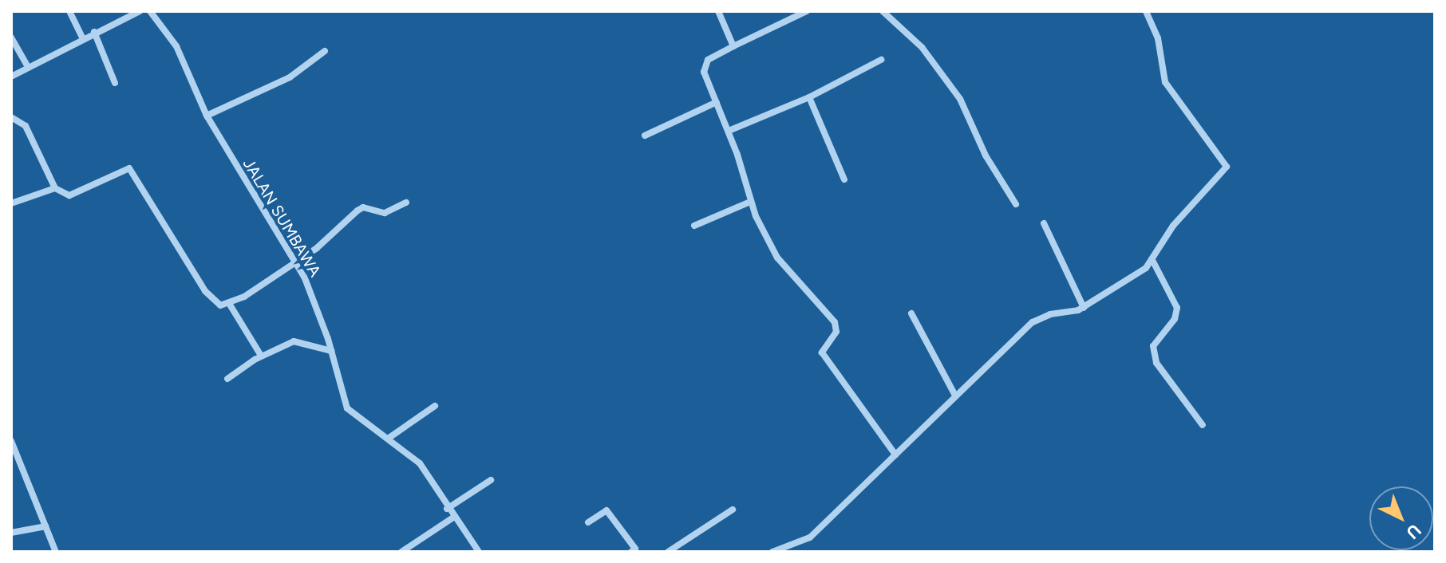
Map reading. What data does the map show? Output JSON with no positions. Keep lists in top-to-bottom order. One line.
{"streets":{"street":["JALAN SUMBAWA"]},"north":"bottom right"}
